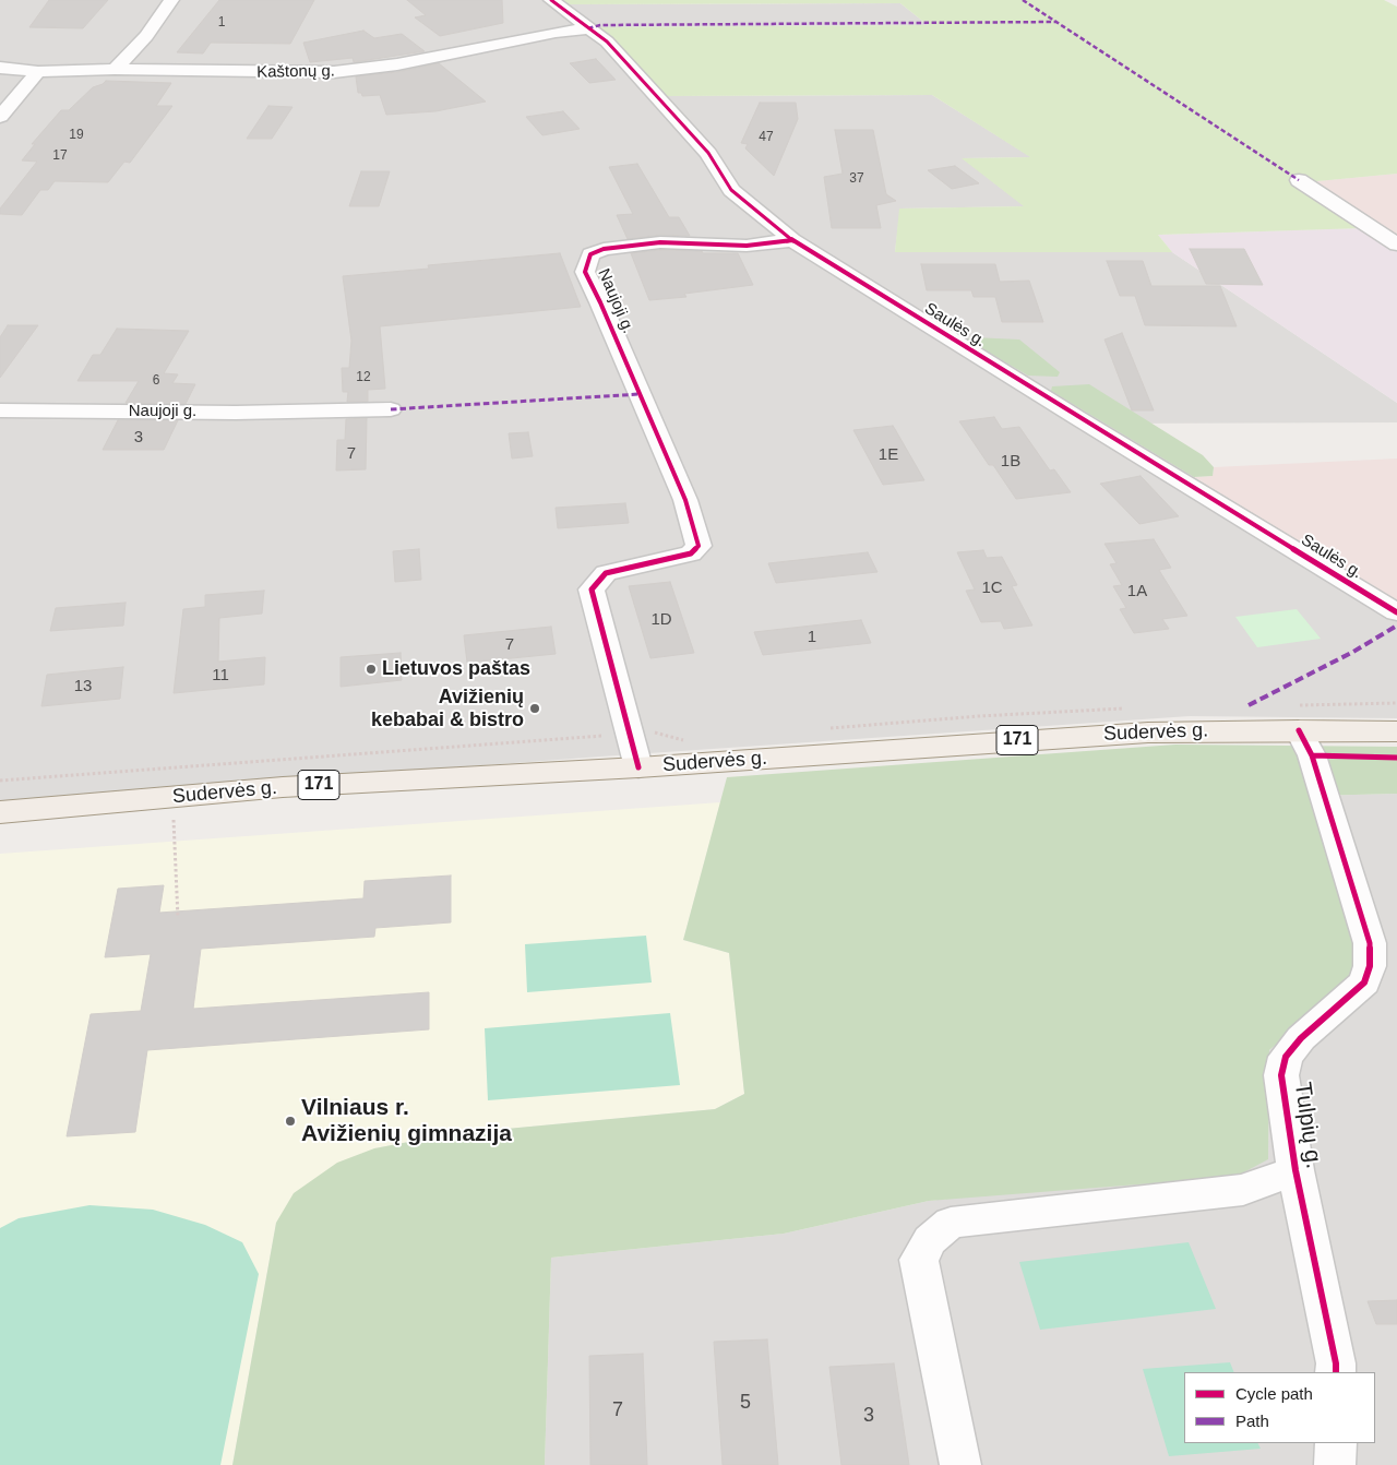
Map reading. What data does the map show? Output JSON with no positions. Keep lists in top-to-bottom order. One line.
{"streets":{"main road":["Sudervės g.","171"],"street":["Kaštonų g.","Naujoji g.","Saulės g.","Tulpių g."]},"crossings":[["Kaštonų g.","Saulės g."],["Naujoji g.","Saulės g."],["Sudervės g.","Tulpių g."]],"places":["Lietuvos paštas","Avižienių kebabai & bistro","Vilniaus r. Avižienių gimnazija"],"house_numbers":["1","19","47","17","37","12","6","3","7","1E","1B","1C","1A","1D","1","7","11","13","5","7","3"],"legend":["Cycle path","Path"]}
